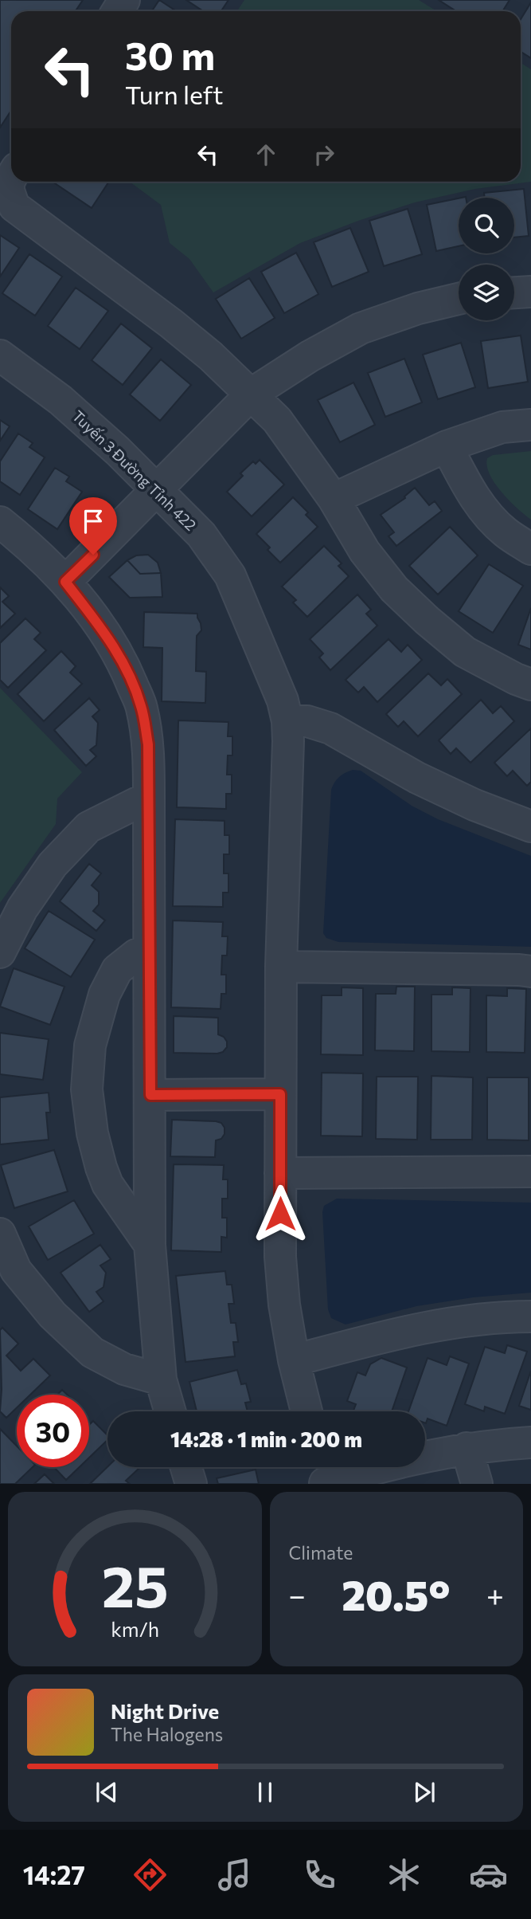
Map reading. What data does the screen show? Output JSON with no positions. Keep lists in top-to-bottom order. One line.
{"streets":{"street":["Tuyến 3 Đường Tỉnh 422"]},"page":{"turn":["30 m","Turn left"],"limit":"30","trip":"14:28 · 1 min · 200 m","tile":"Climate","heat":["−","20.5°","+"],"song":["Night Drive","The Halogens"],"tabs":"14:27","gauge":["25","km/h"]}}
